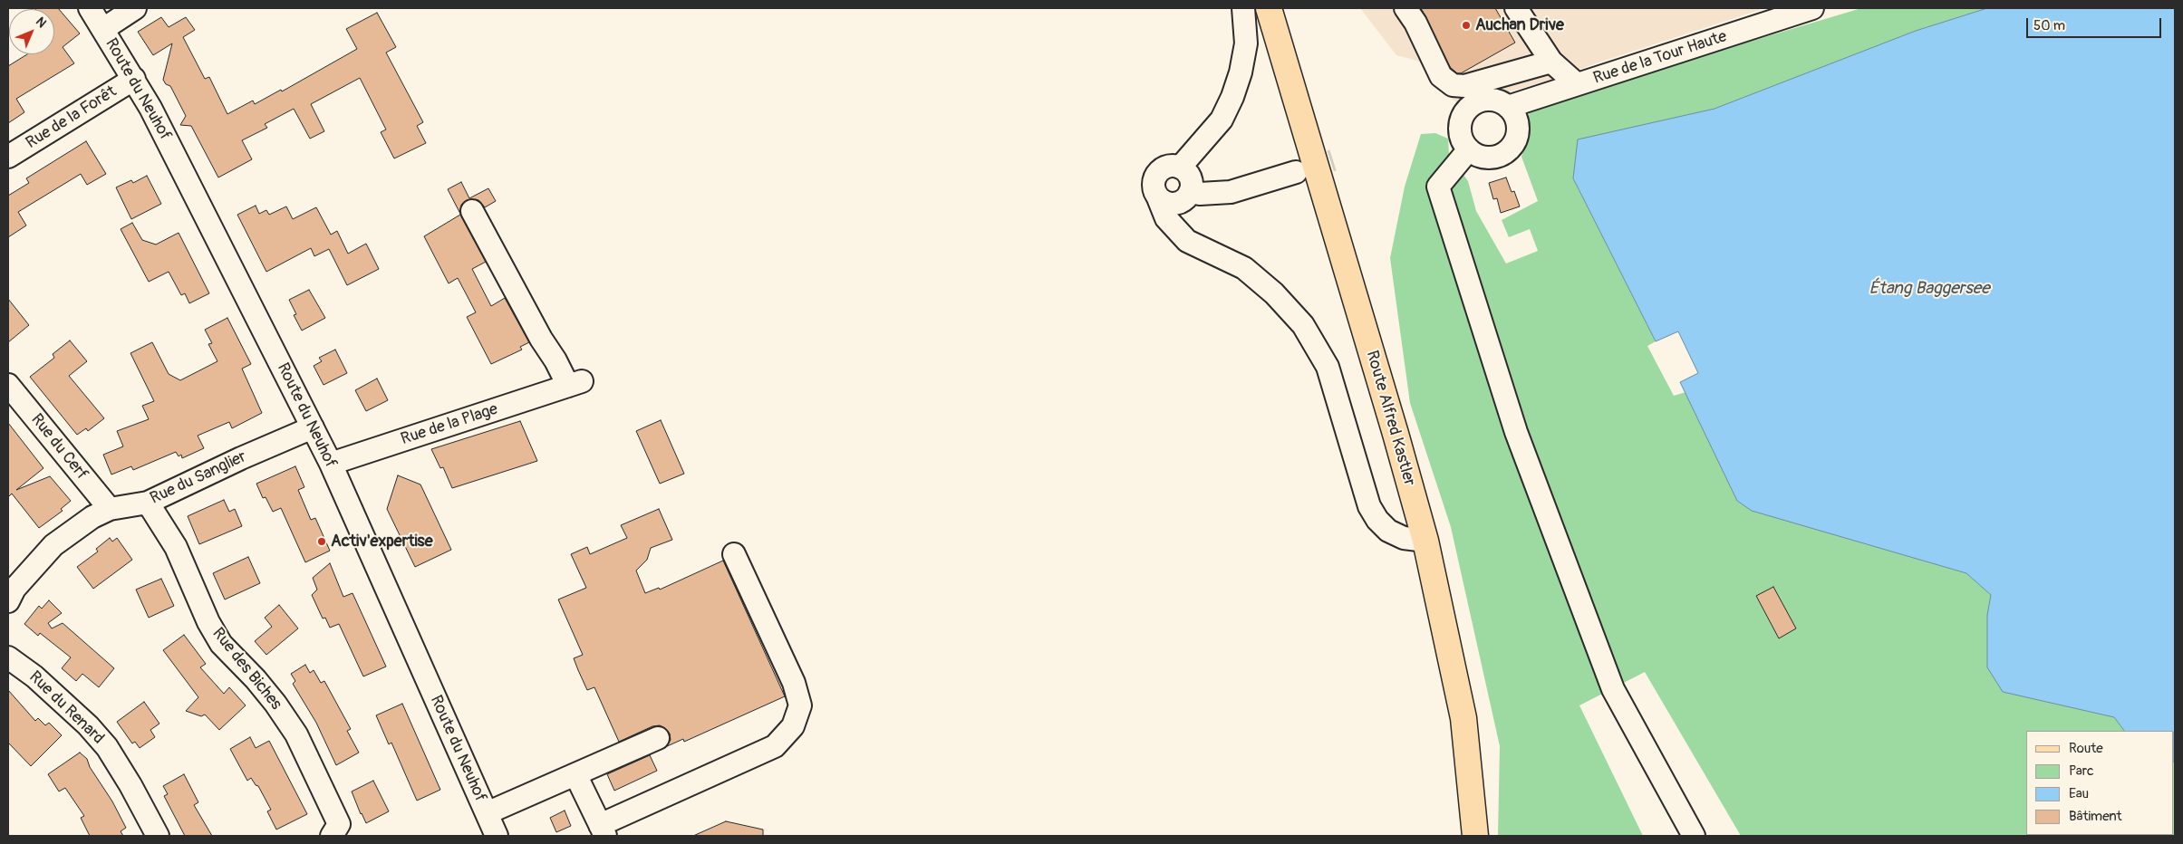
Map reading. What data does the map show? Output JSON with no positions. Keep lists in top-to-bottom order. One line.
{"streets":{"main road":["Route Alfred Kastler"],"street":["Rue de la Tour Haute","Route du Neuhof","Rue de la Forêt","Rue de la Plage","Rue du Cerf","Rue du Sanglier","Rue des Biches","Rue du Renard"]},"crossings":[["Route du Neuhof","Rue de la Forêt"],["Route du Neuhof","Rue de la Plage"],["Route du Neuhof","Rue du Sanglier"],["Rue du Cerf","Rue du Sanglier"],["Rue du Sanglier","Rue des Biches"]],"water":["Étang Baggersee"],"places":["Auchan Drive","Activ'expertise"],"legend":["Route","Parc","Eau","Bâtiment"],"scale_bar":"50 m","north":"top right"}
